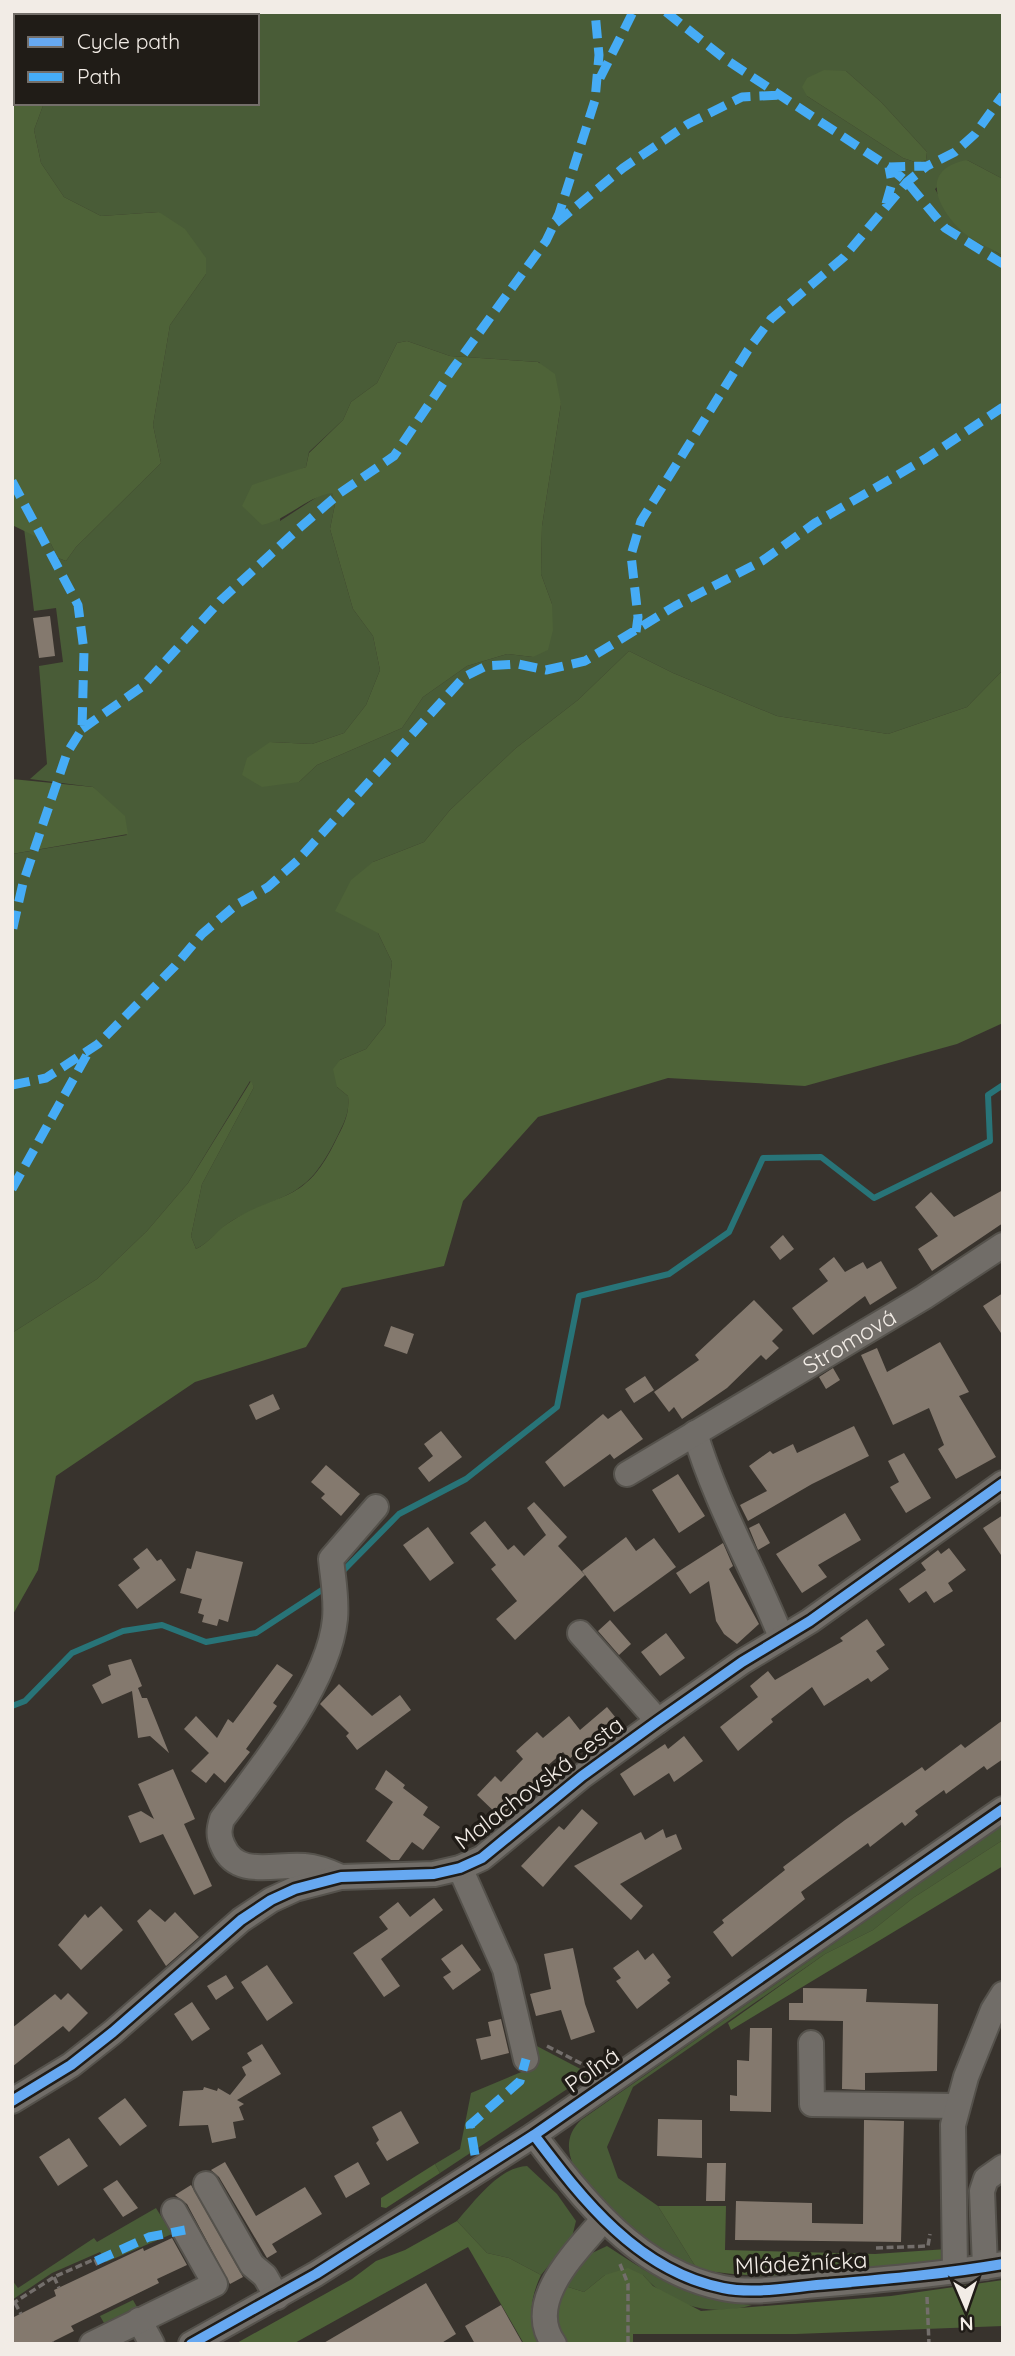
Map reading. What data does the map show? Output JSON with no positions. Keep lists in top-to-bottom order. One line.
{"streets":{"street":["Stromová","Malachovská cesta","Poľná","Mládežnícka"]},"crossings":[["Poľná","Mládežnícka"]],"legend":["Cycle path","Path"],"north":"bottom"}
